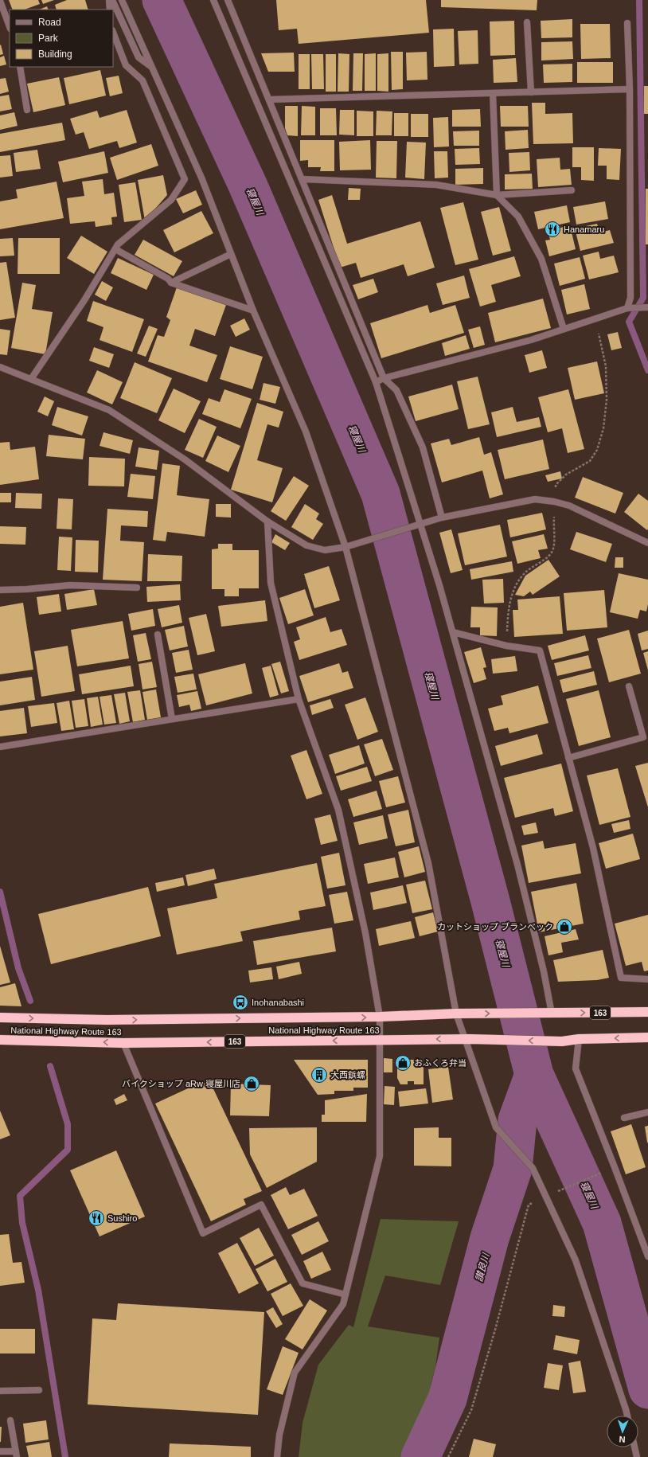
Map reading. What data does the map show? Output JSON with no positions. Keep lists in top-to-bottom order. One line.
{"streets":{"highway":["163","National Highway Route 163"]},"water":["寝屋川","讃良川"],"places":{"restaurant":["Hanamaru","Sushiro"],"shop":["カットショップ ブランベック","おふくろ弁当","バイクショップ aRw 寝屋川店"],"bus stop":["Inohanabashi"],"building":["大西鋲螺"]},"legend":["Road","Park","Building"],"north":"bottom"}
